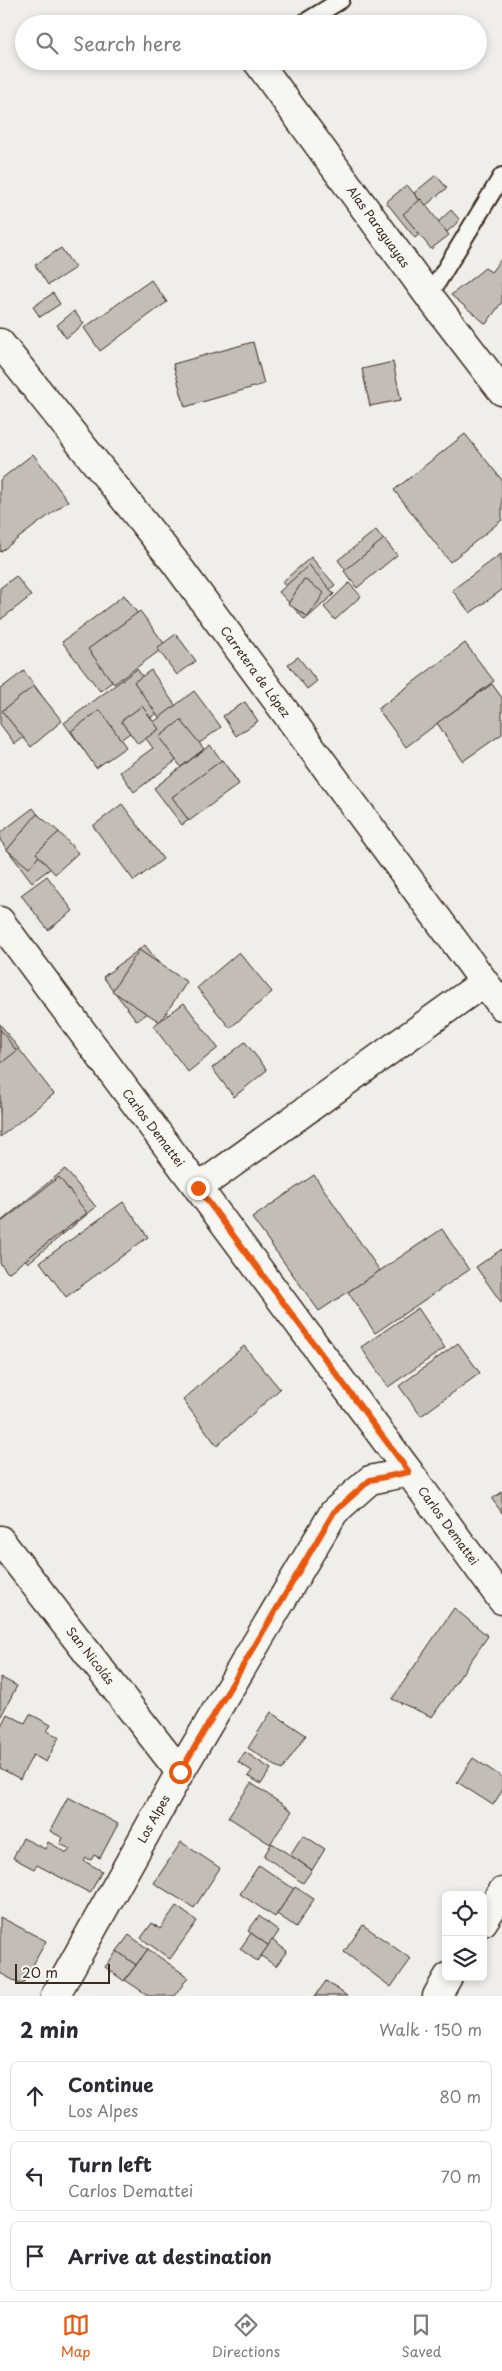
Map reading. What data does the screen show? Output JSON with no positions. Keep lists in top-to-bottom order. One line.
{"streets":{"street":["Alas Paraguayas","Carretera de López","Carlos Demattei","San Nicolás","Los Alpes"]},"crossings":[["Carlos Demattei","Los Alpes"],["San Nicolás","Los Alpes"]],"scale_bar":"20 m","page":{"search":"Search here","scale":"20 m","heading":["2 min","Walk · 150 m"],"list":[["Continue","Los Alpes","80 m"],["Turn left","Carlos Demattei","70 m"],"Arrive at destination"],"nav":["Map","Directions","Saved"]}}
